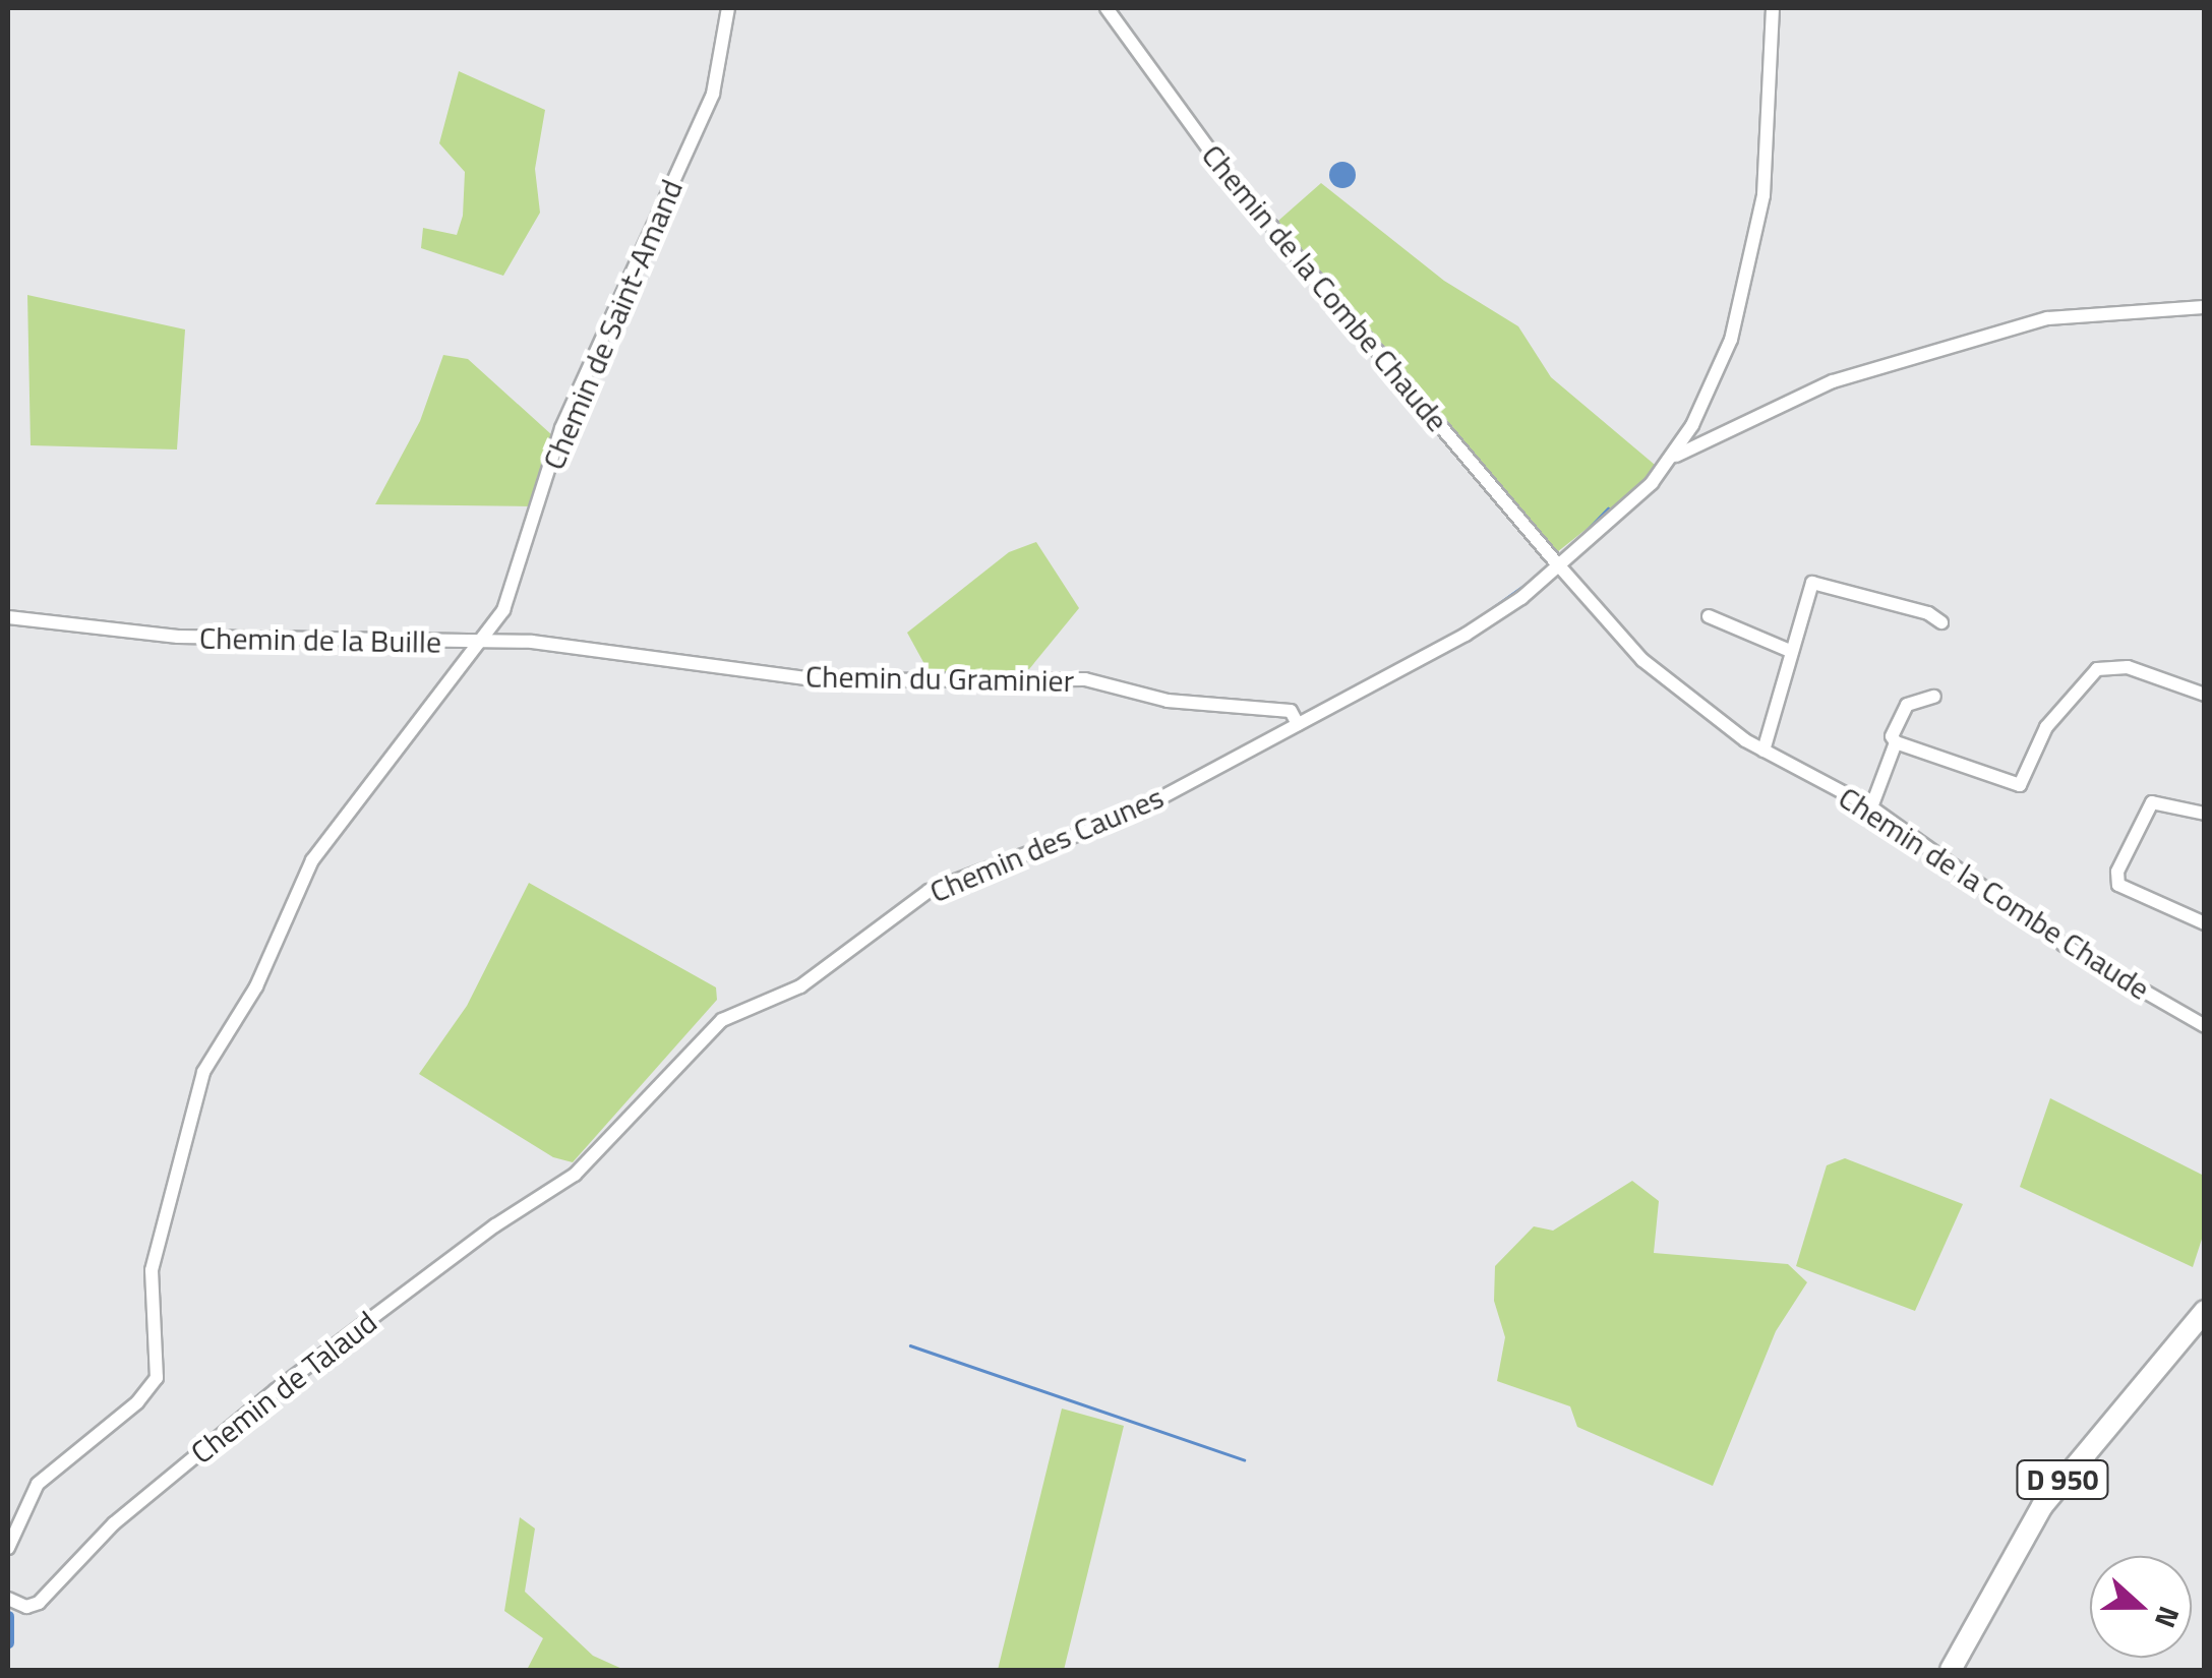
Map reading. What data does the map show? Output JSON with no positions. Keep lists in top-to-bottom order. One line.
{"streets":{"main road":["D 950"],"street":["Chemin de la Combe Chaude","Chemin de Saint-Amand","Chemin de la Buille","Chemin du Graminier","Chemin des Caunes","Chemin de Talaud"]},"crossings":[["Chemin de la Combe Chaude","Chemin des Caunes"],["Chemin de Saint-Amand","Chemin de la Buille"],["Chemin de la Buille","Chemin du Graminier"],["Chemin du Graminier","Chemin des Caunes"],["Chemin des Caunes","Chemin de Talaud"]],"north":"right"}
